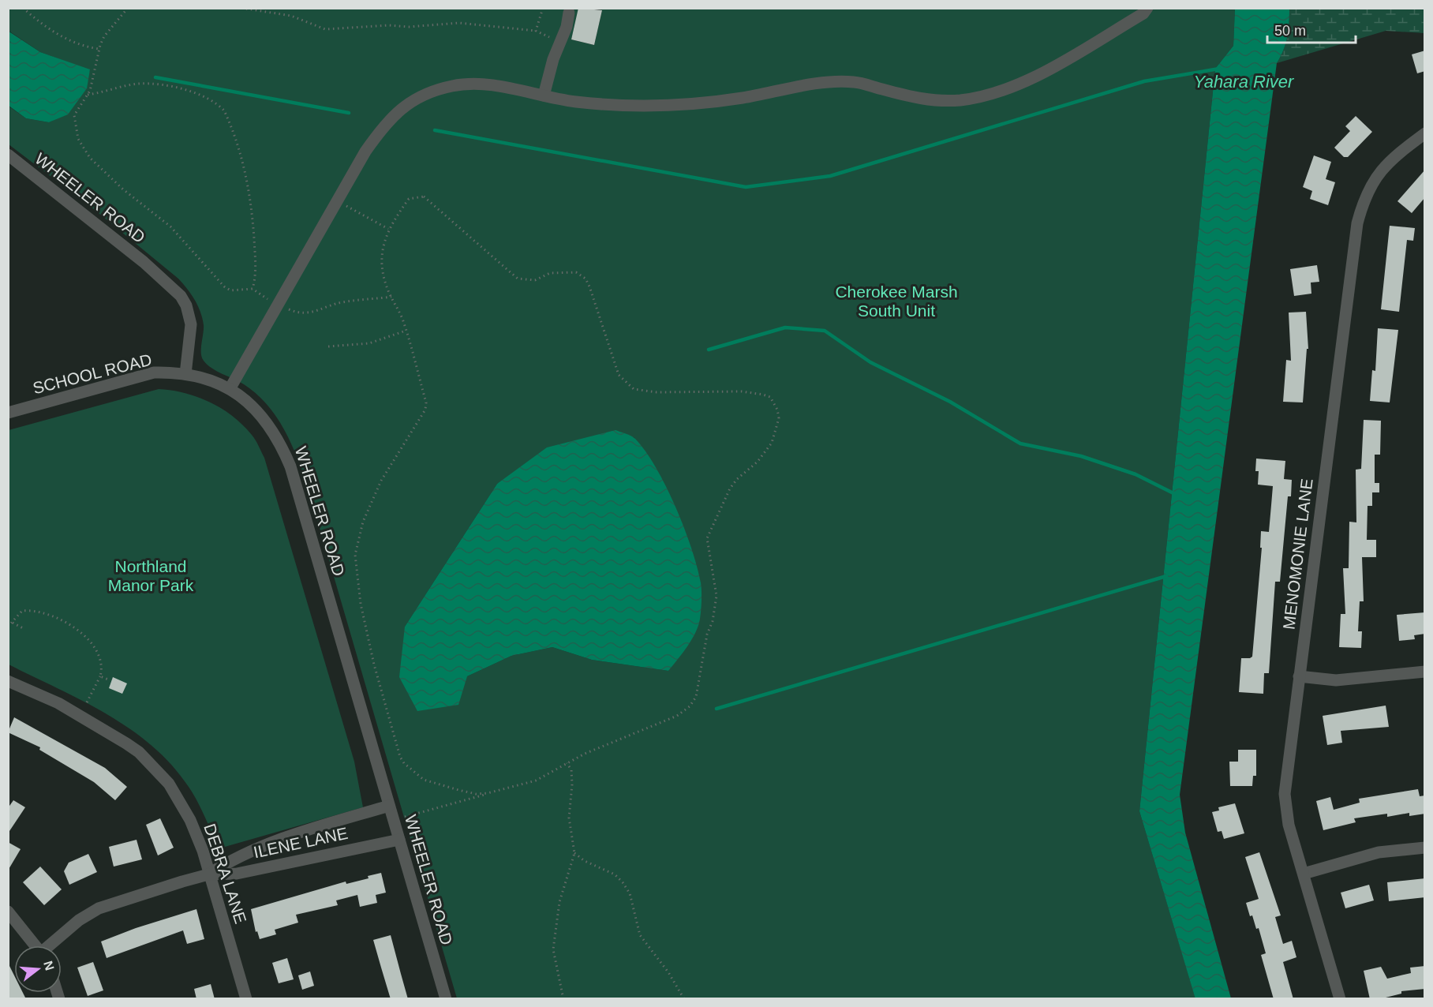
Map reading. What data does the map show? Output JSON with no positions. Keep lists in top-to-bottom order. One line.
{"streets":{"street":["WHEELER ROAD","SCHOOL ROAD","MENOMONIE LANE","ILENE LANE","DEBRA LANE"]},"crossings":[["WHEELER ROAD","SCHOOL ROAD"],["WHEELER ROAD","ILENE LANE"],["ILENE LANE","DEBRA LANE"]],"water":["Yahara River"],"parks":["Cherokee Marsh South Unit","Northland Manor Park"],"scale_bar":"50 m","north":"right"}
